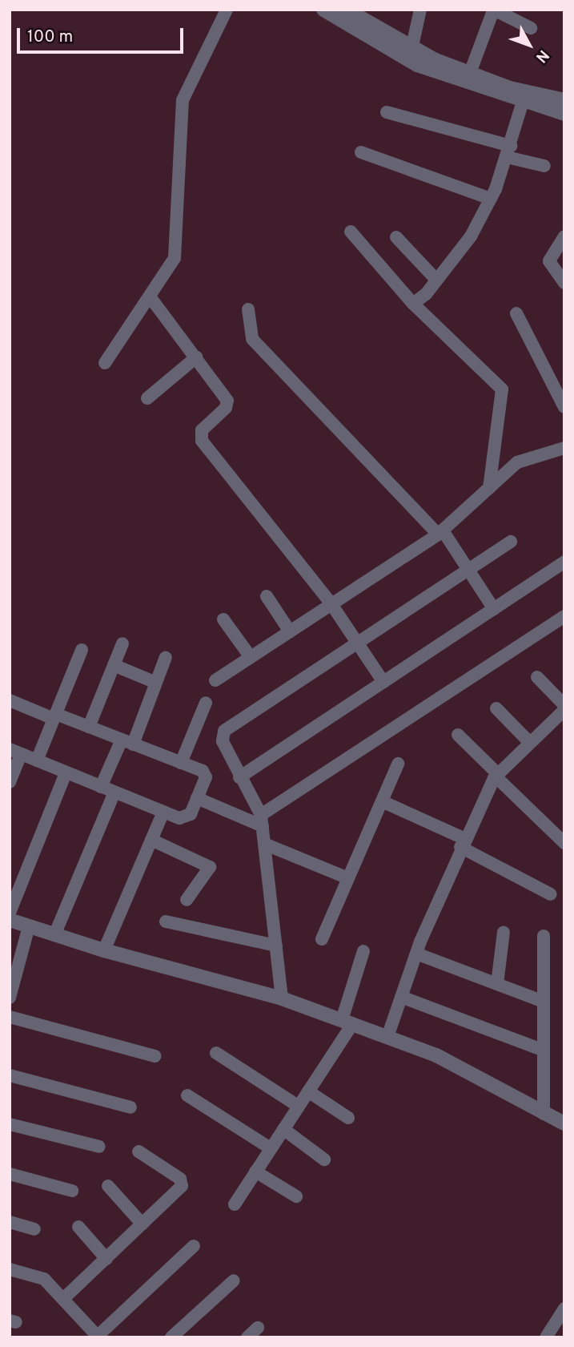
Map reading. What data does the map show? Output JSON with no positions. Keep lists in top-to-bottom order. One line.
{"scale_bar":"100 m","north":"bottom right"}
